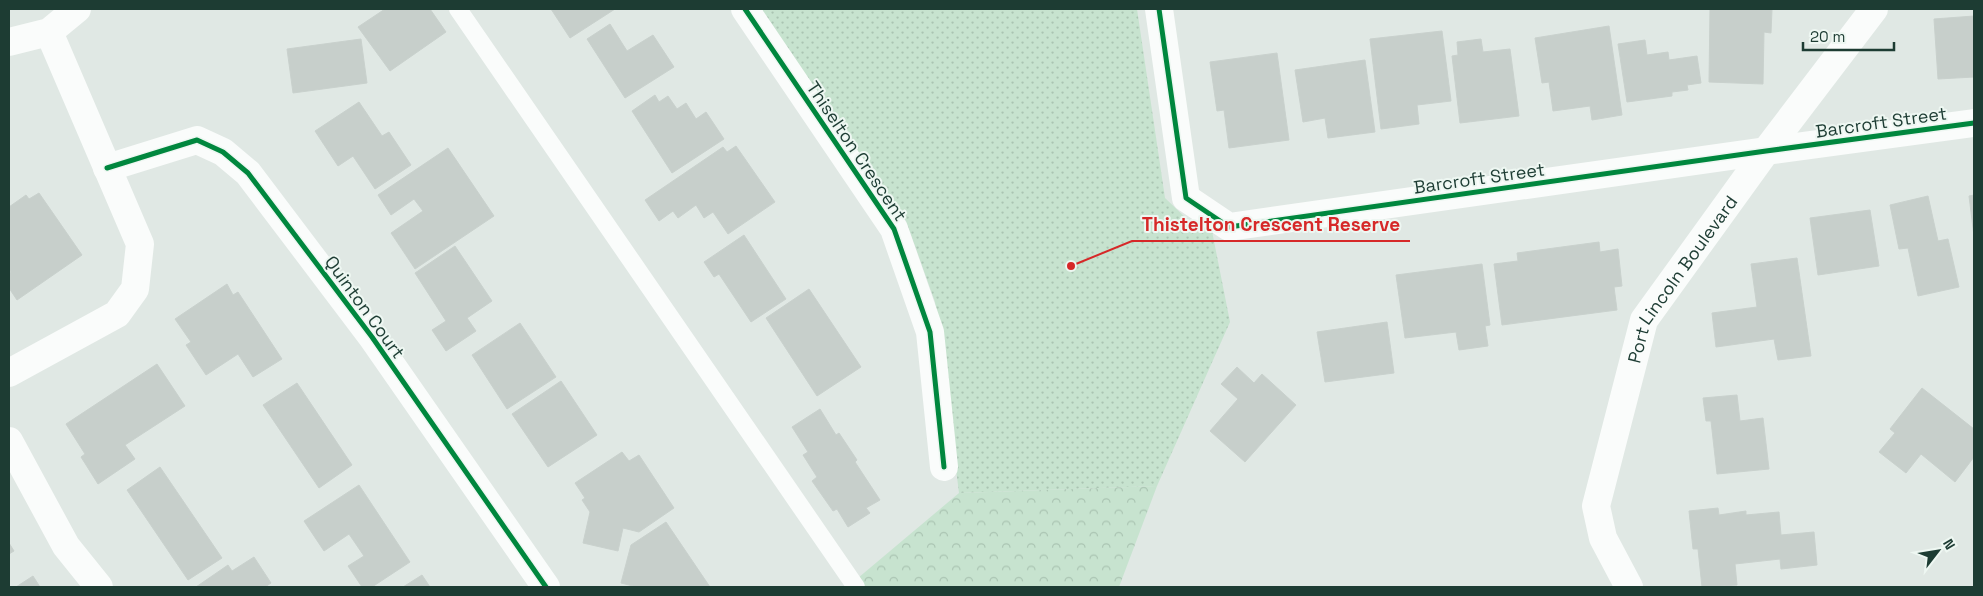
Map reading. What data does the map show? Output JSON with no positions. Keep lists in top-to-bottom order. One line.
{"streets":{"street":["Barcroft Street","Thiselton Crescent","Port Lincoln Boulevard","Quinton Court"]},"crossings":[["Barcroft Street","Port Lincoln Boulevard"]],"places":["Thistelton Crescent Reserve"],"scale_bar":"20 m","north":"top right"}
